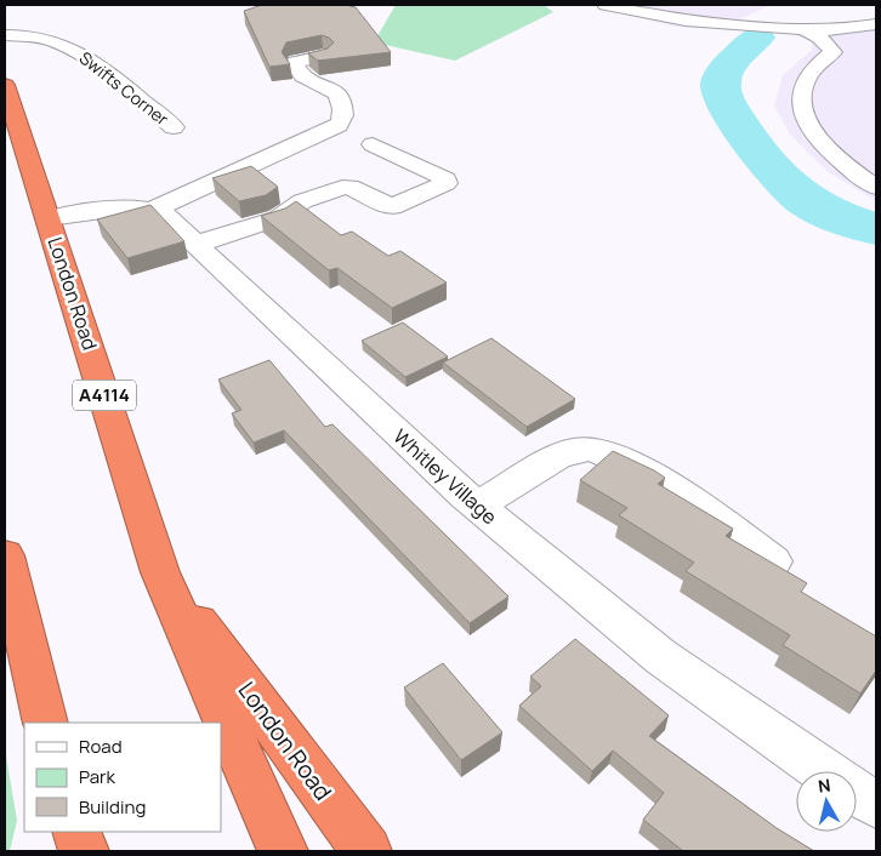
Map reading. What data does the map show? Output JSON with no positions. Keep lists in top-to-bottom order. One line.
{"streets":{"highway":["London Road","A4114"],"street":["Swifts Corner","Whitley Village"]},"crossings":[["London Road","Whitley Village"]],"legend":["Road","Park","Building"],"north":"top"}
